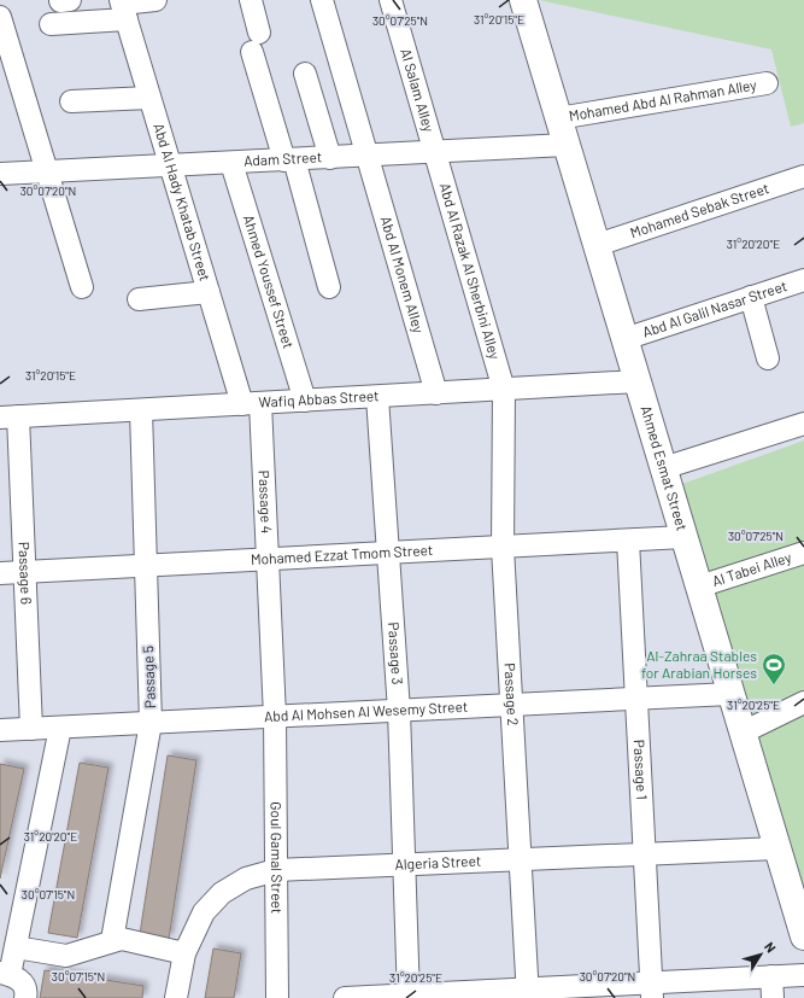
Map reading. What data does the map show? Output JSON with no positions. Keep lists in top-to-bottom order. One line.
{"streets":{"main road":["Ahmed Esmat Street"],"street":["Al Salam Alley","Mohamed Abd Al Rahman Alley","Adam Street","Abd Al Hady Khatab Street","Mohamed Sebak Street","Abd Al Razak Al Sherbini Alley","Abd Al Monem Alley","Ahmed Youssef Street","Abd Al Galil Nasar Street","Wafiq Abbas Street","Passage 4","Mohamed Ezzat Tmom Street","Al Tabei Alley","Passage 6","Passage 3","Passage 5","Passage 2","Abd Al Mohsen Al Wesemy Street","Passage 1","Goul Gamal Street","Algeria Street"]},"crossings":[["Al Salam Alley","Adam Street"],["Al Salam Alley","Abd Al Razak Al Sherbini Alley"],["Mohamed Abd Al Rahman Alley","Ahmed Esmat Street"],["Adam Street","Abd Al Hady Khatab Street"],["Adam Street","Abd Al Razak Al Sherbini Alley"],["Adam Street","Abd Al Monem Alley"],["Adam Street","Ahmed Youssef Street"],["Adam Street","Ahmed Esmat Street"],["Abd Al Hady Khatab Street","Wafiq Abbas Street"],["Abd Al Hady Khatab Street","Passage 4"],["Mohamed Sebak Street","Ahmed Esmat Street"],["Abd Al Razak Al Sherbini Alley","Wafiq Abbas Street"],["Abd Al Razak Al Sherbini Alley","Passage 2"],["Abd Al Monem Alley","Wafiq Abbas Street"],["Ahmed Youssef Street","Wafiq Abbas Street"],["Abd Al Galil Nasar Street","Ahmed Esmat Street"],["Wafiq Abbas Street","Ahmed Esmat Street"],["Wafiq Abbas Street","Passage 4"],["Wafiq Abbas Street","Passage 6"],["Wafiq Abbas Street","Passage 3"],["Wafiq Abbas Street","Passage 5"],["Wafiq Abbas Street","Passage 2"],["Ahmed Esmat Street","Mohamed Ezzat Tmom Street"],["Ahmed Esmat Street","Al Tabei Alley"],["Ahmed Esmat Street","Abd Al Mohsen Al Wesemy Street"],["Ahmed Esmat Street","Algeria Street"],["Passage 4","Mohamed Ezzat Tmom Street"],["Passage 4","Abd Al Mohsen Al Wesemy Street"],["Passage 4","Goul Gamal Street"],["Mohamed Ezzat Tmom Street","Passage 6"],["Mohamed Ezzat Tmom Street","Passage 3"],["Mohamed Ezzat Tmom Street","Passage 5"],["Mohamed Ezzat Tmom Street","Passage 2"],["Mohamed Ezzat Tmom Street","Passage 1"],["Passage 6","Abd Al Mohsen Al Wesemy Street"],["Passage 3","Abd Al Mohsen Al Wesemy Street"],["Passage 3","Algeria Street"],["Passage 5","Abd Al Mohsen Al Wesemy Street"],["Passage 2","Abd Al Mohsen Al Wesemy Street"],["Passage 2","Algeria Street"],["Abd Al Mohsen Al Wesemy Street","Passage 1"],["Abd Al Mohsen Al Wesemy Street","Goul Gamal Street"],["Passage 1","Algeria Street"],["Goul Gamal Street","Algeria Street"]],"places":{"sports":["Al-Zahraa Stables for Arabian Horses"]},"north":"top right","coordinates":["31°20'15\"E","30°07'25\"N","30°07'20\"N","31°20'20\"E","31°20'25\"E","30°07'15\"N"]}
